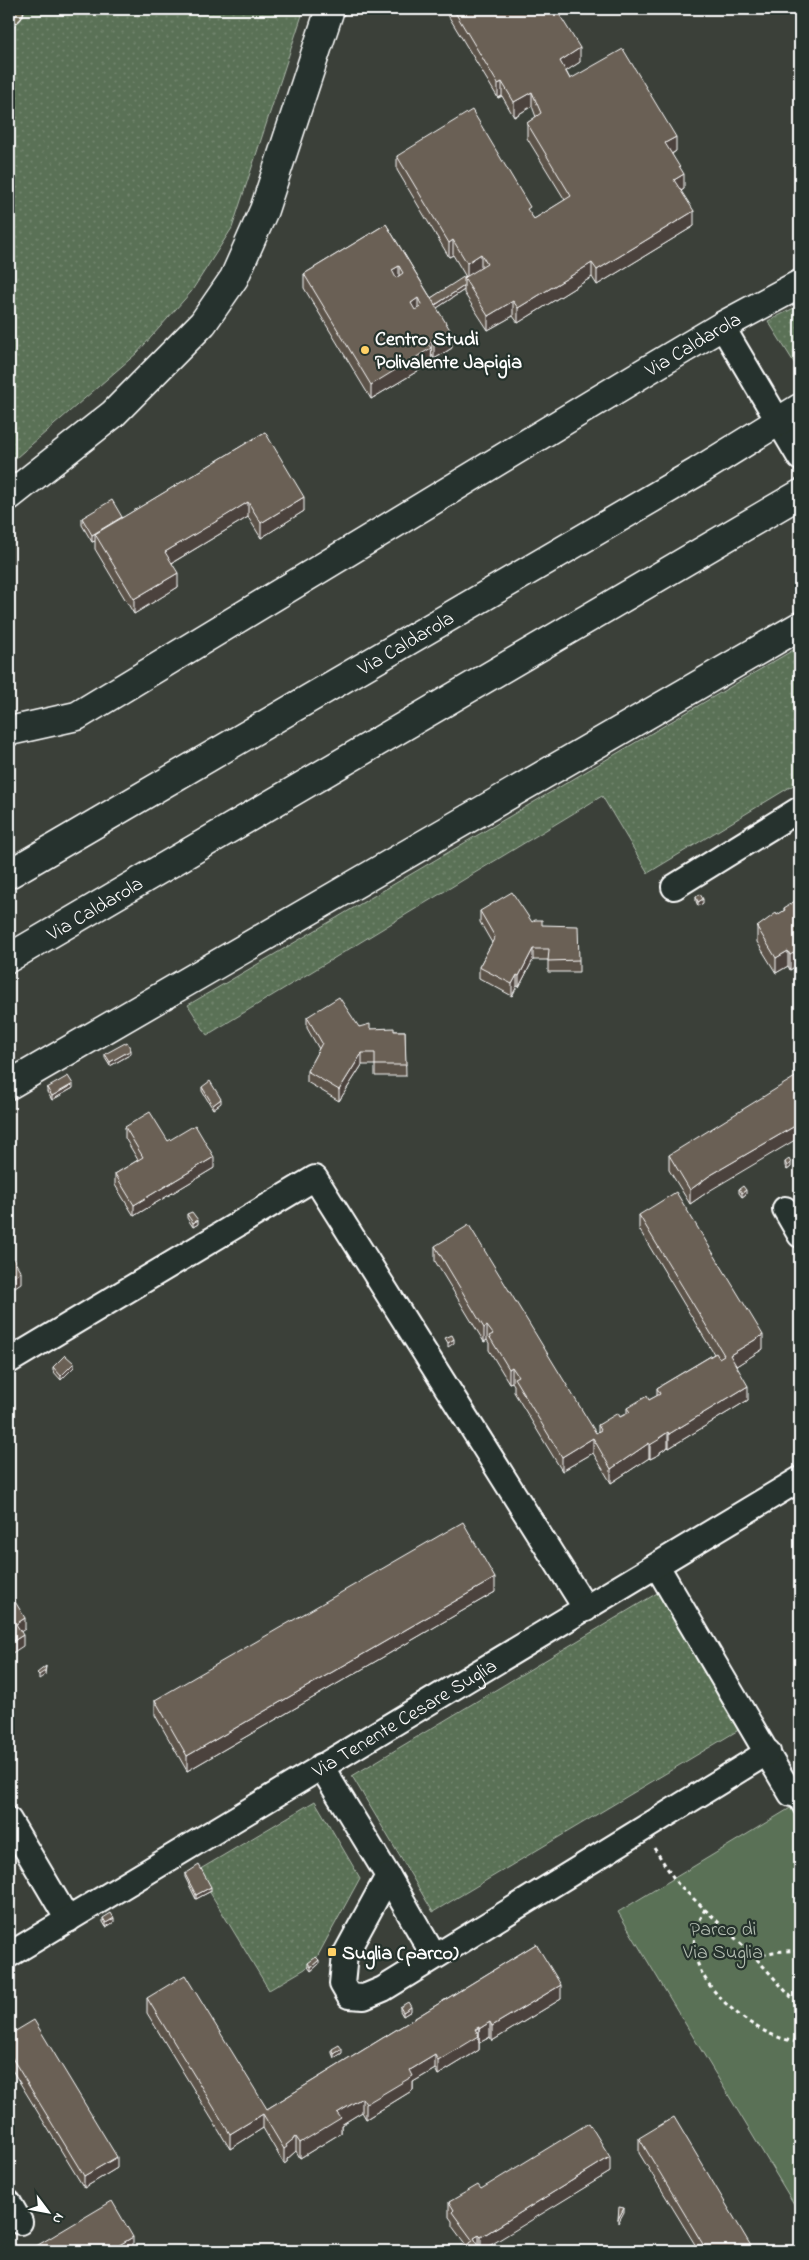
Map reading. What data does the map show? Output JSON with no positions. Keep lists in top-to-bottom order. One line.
{"streets":{"street":["Via Caldarola","Via Tenente Cesare Suglia"]},"parks":["Parco di Via Suglia"],"places":{"other":["Centro Studi Polivalente Japigia"],"transit":["Suglia (parco)"]},"north":"bottom right"}
